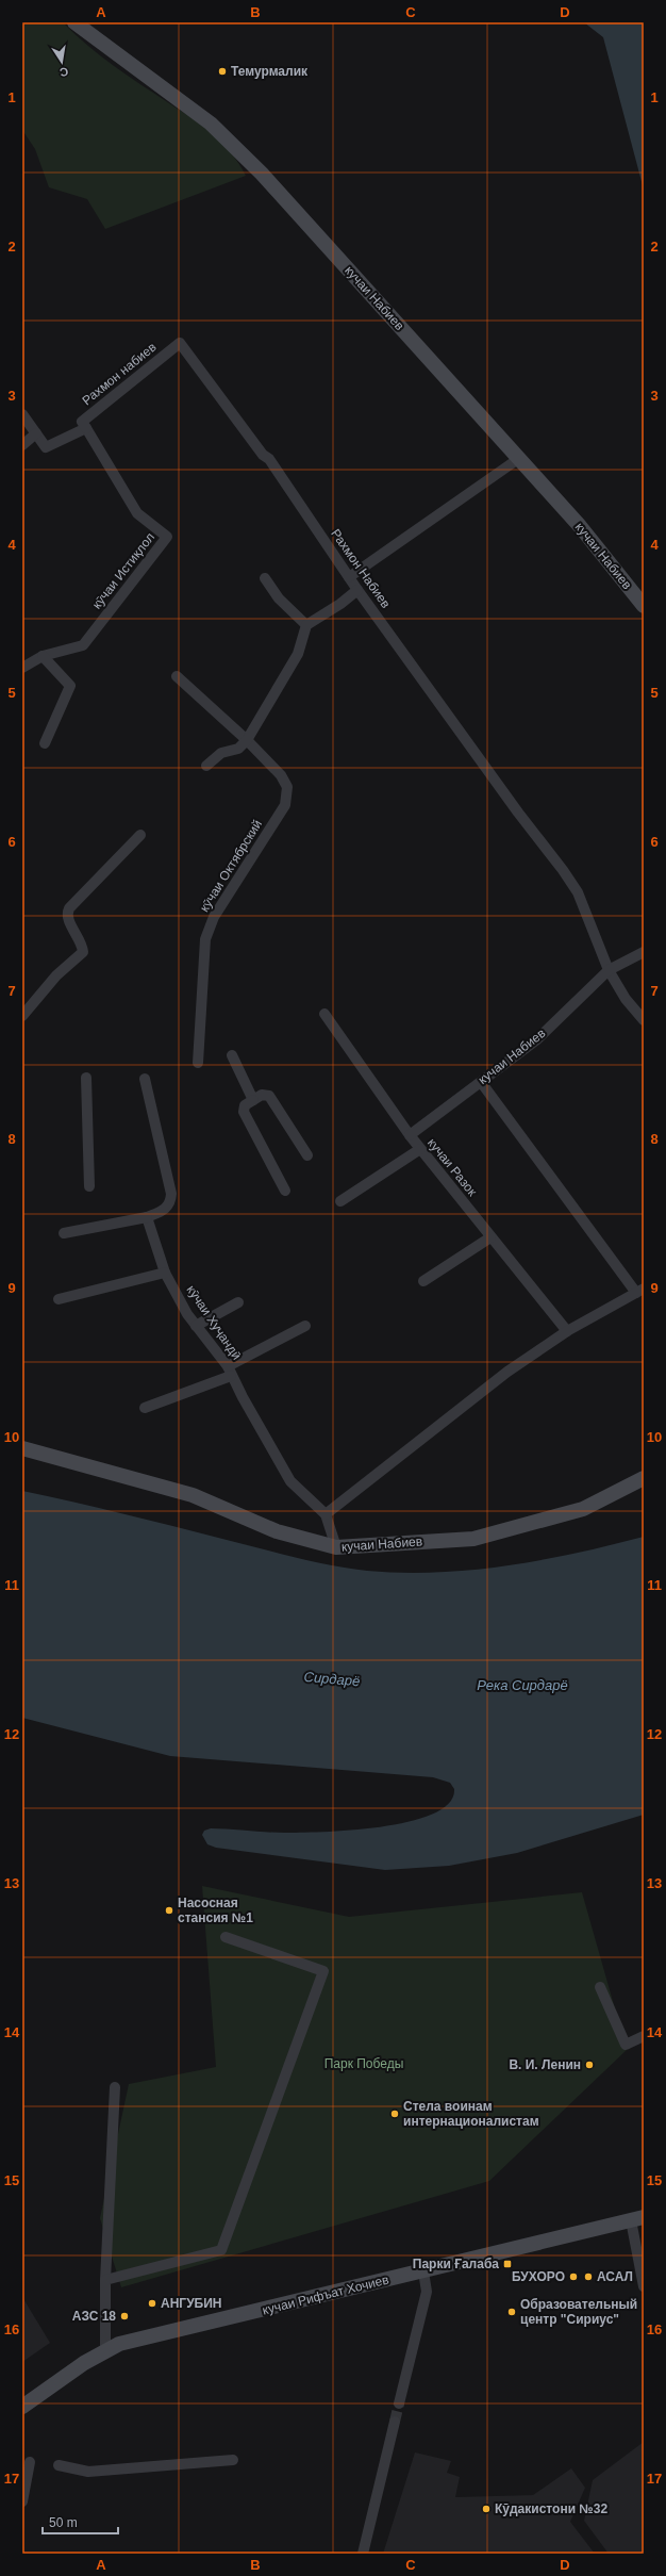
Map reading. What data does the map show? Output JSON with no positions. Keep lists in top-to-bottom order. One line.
{"streets":{"main road":["кучаи Набиев","кучаи Рифъат Хочиев"],"street":["Рахмон набиев","Рахмон Набиев","кӯчаи Истиқлол","кӯчаи Октябрский","кучаи Разок","кӯчаи Хуҷандӣ"]},"crossings":[["кучаи Набиев","Рахмон Набиев"],["кучаи Набиев","кучаи Разок"],["кучаи Набиев","кӯчаи Хуҷандӣ"],["Рахмон набиев","Рахмон Набиев"],["Рахмон набиев","кӯчаи Истиқлол"]],"water":["Сирдарё","Река Сирдарё"],"parks":["Парк Победы"],"places":{"other":["Темурмалик","Насосная стансия №1","В. И. Ленин","Стела воинам интернационалистам","БУХОРО","АСАЛ","АНГУБИН","Образовательный центр \"Сириус\"","АЗС 18","Кӯдакистони №32"],"transit":["Парки Ғалаба"]},"scale_bar":"50 m","north":"bottom","grid":{"columns":["A","B","C","D"],"rows":["1","2","3","4","5","6","7","8","9","10","11","12","13","14","15","16","17"]}}
